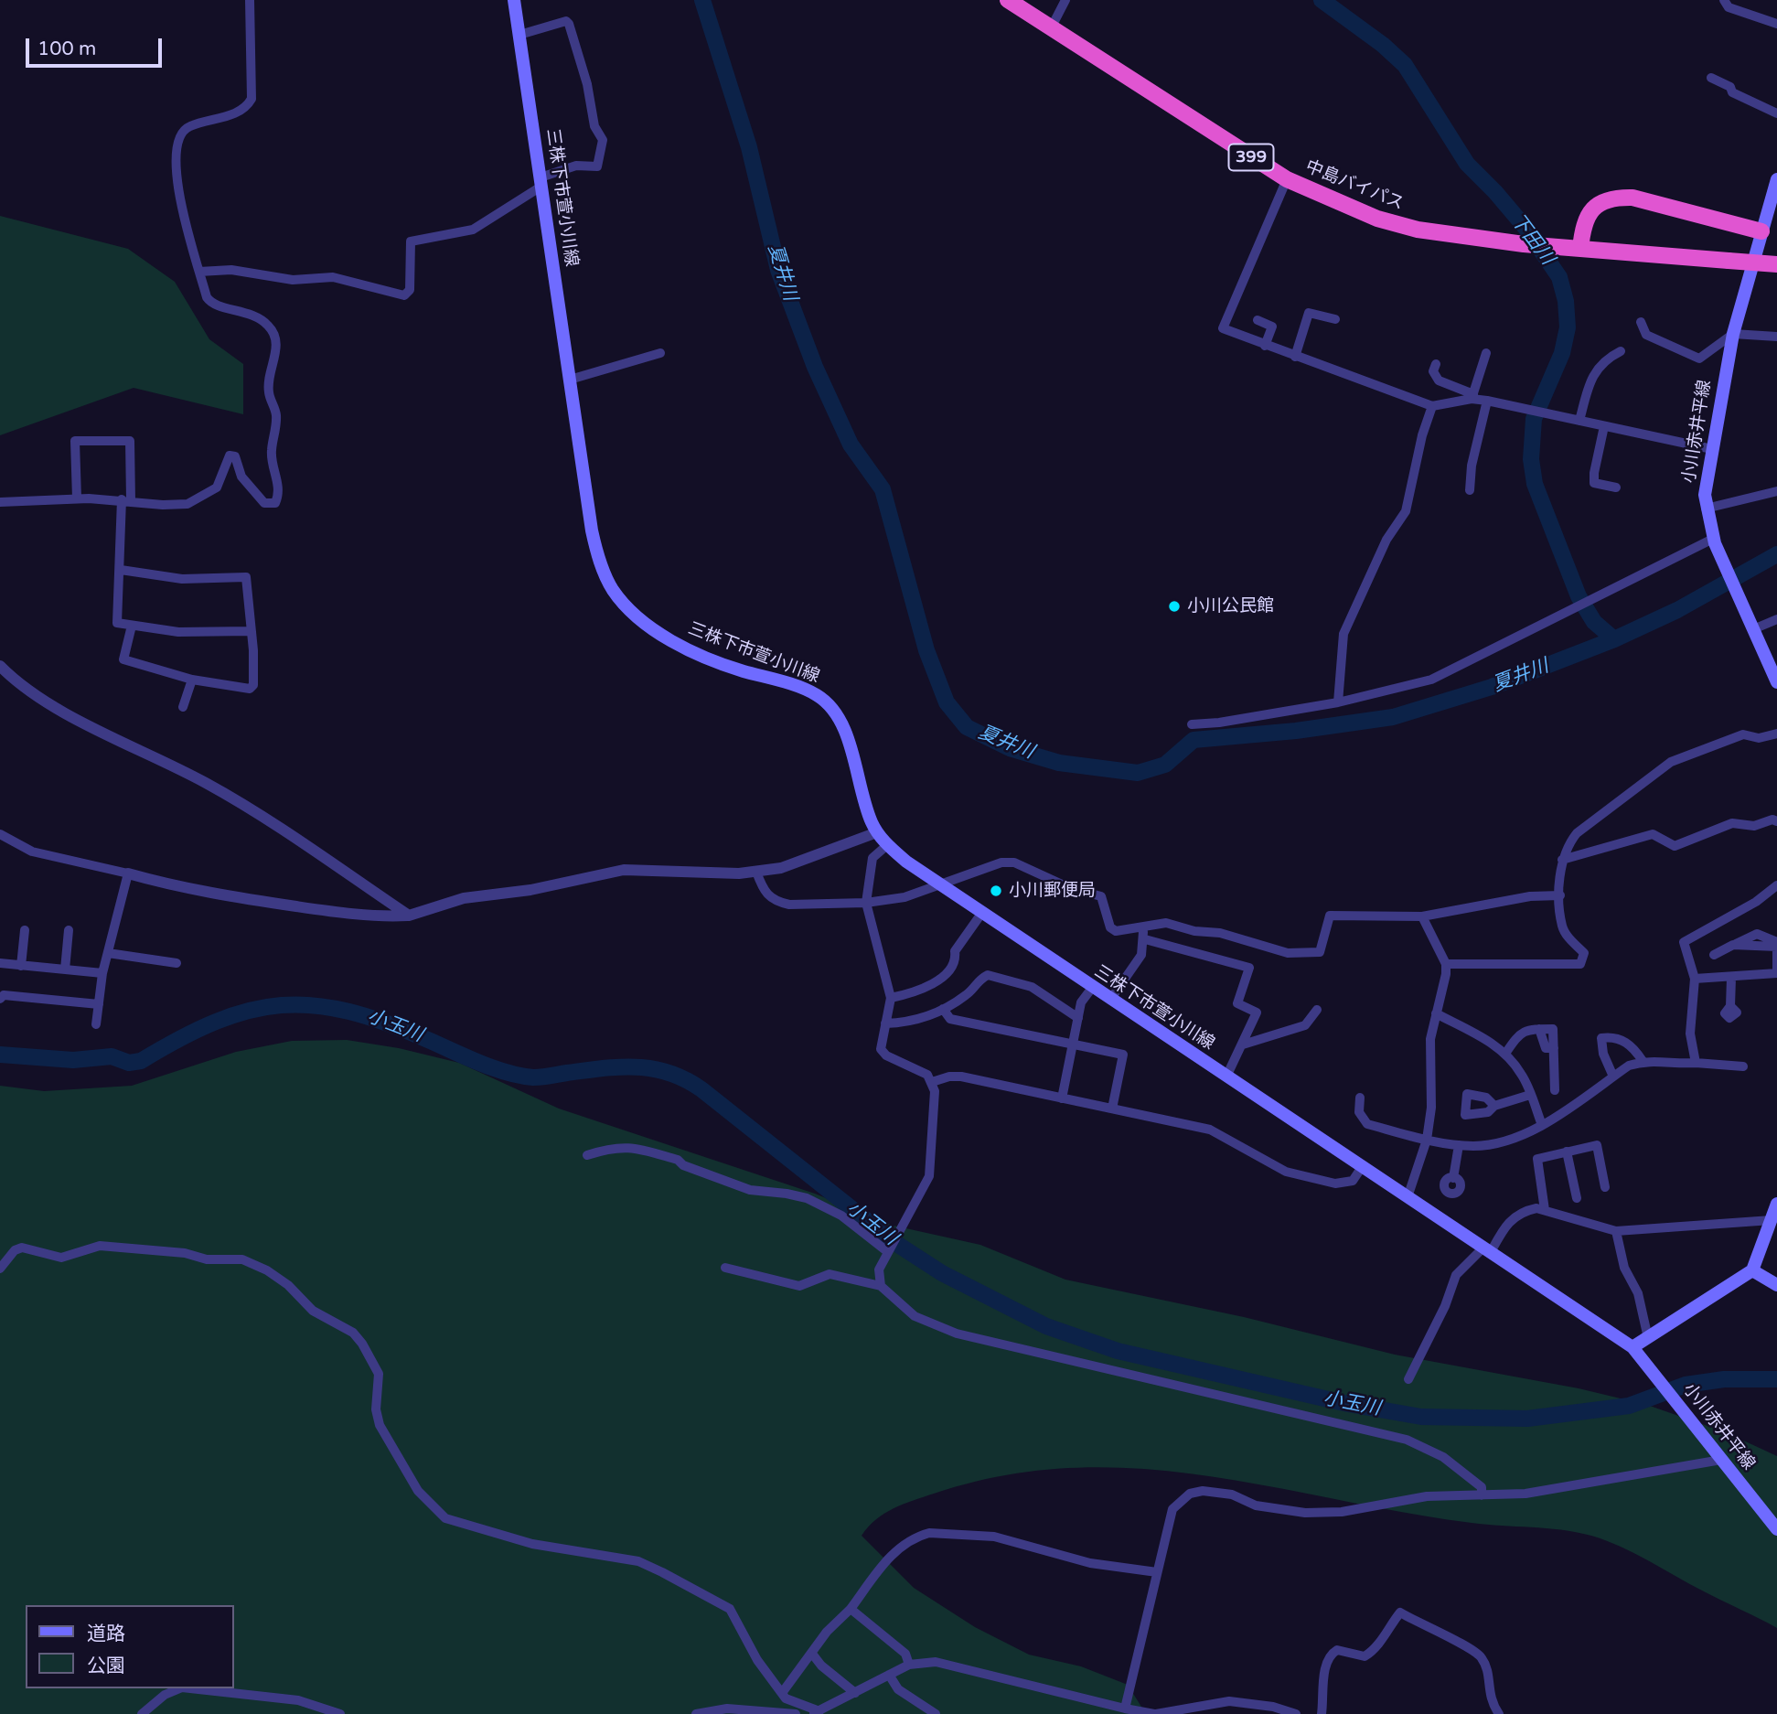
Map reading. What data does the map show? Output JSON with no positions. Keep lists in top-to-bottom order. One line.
{"streets":{"highway":["399","中島バイパス"],"main road":["三株下市萱小川線","小川赤井平線"]},"crossings":[["三株下市萱小川線","小川赤井平線"]],"water":["下田川","夏井川","小玉川"],"places":["小川公民館","小川郵便局"],"legend":["道路","公園"],"scale_bar":"100 m"}
